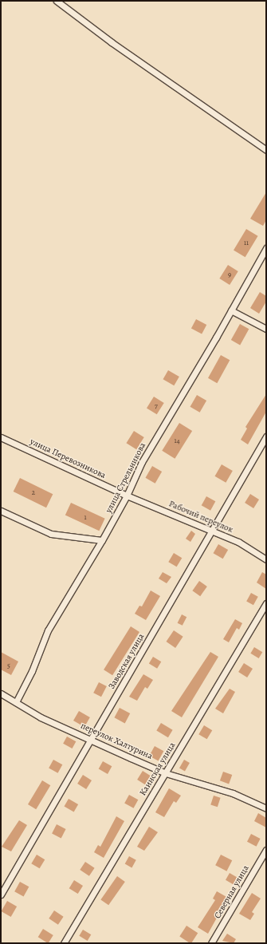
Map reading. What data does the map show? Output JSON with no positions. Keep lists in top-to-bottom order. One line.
{"streets":{"street":["улица Перевозникова","улица Стрельникова","Рабочий переулок","Заводская улица","переулок Халтурина","Каинская улица","Северная улица"]},"crossings":[["улица Перевозникова","улица Стрельникова"],["улица Перевозникова","Рабочий переулок"],["улица Стрельникова","Рабочий переулок"],["улица Стрельникова","переулок Халтурина"],["Рабочий переулок","Заводская улица"],["Заводская улица","переулок Халтурина"],["переулок Халтурина","Каинская улица"]],"house_numbers":["11","9","7","14","2","1","5"]}
